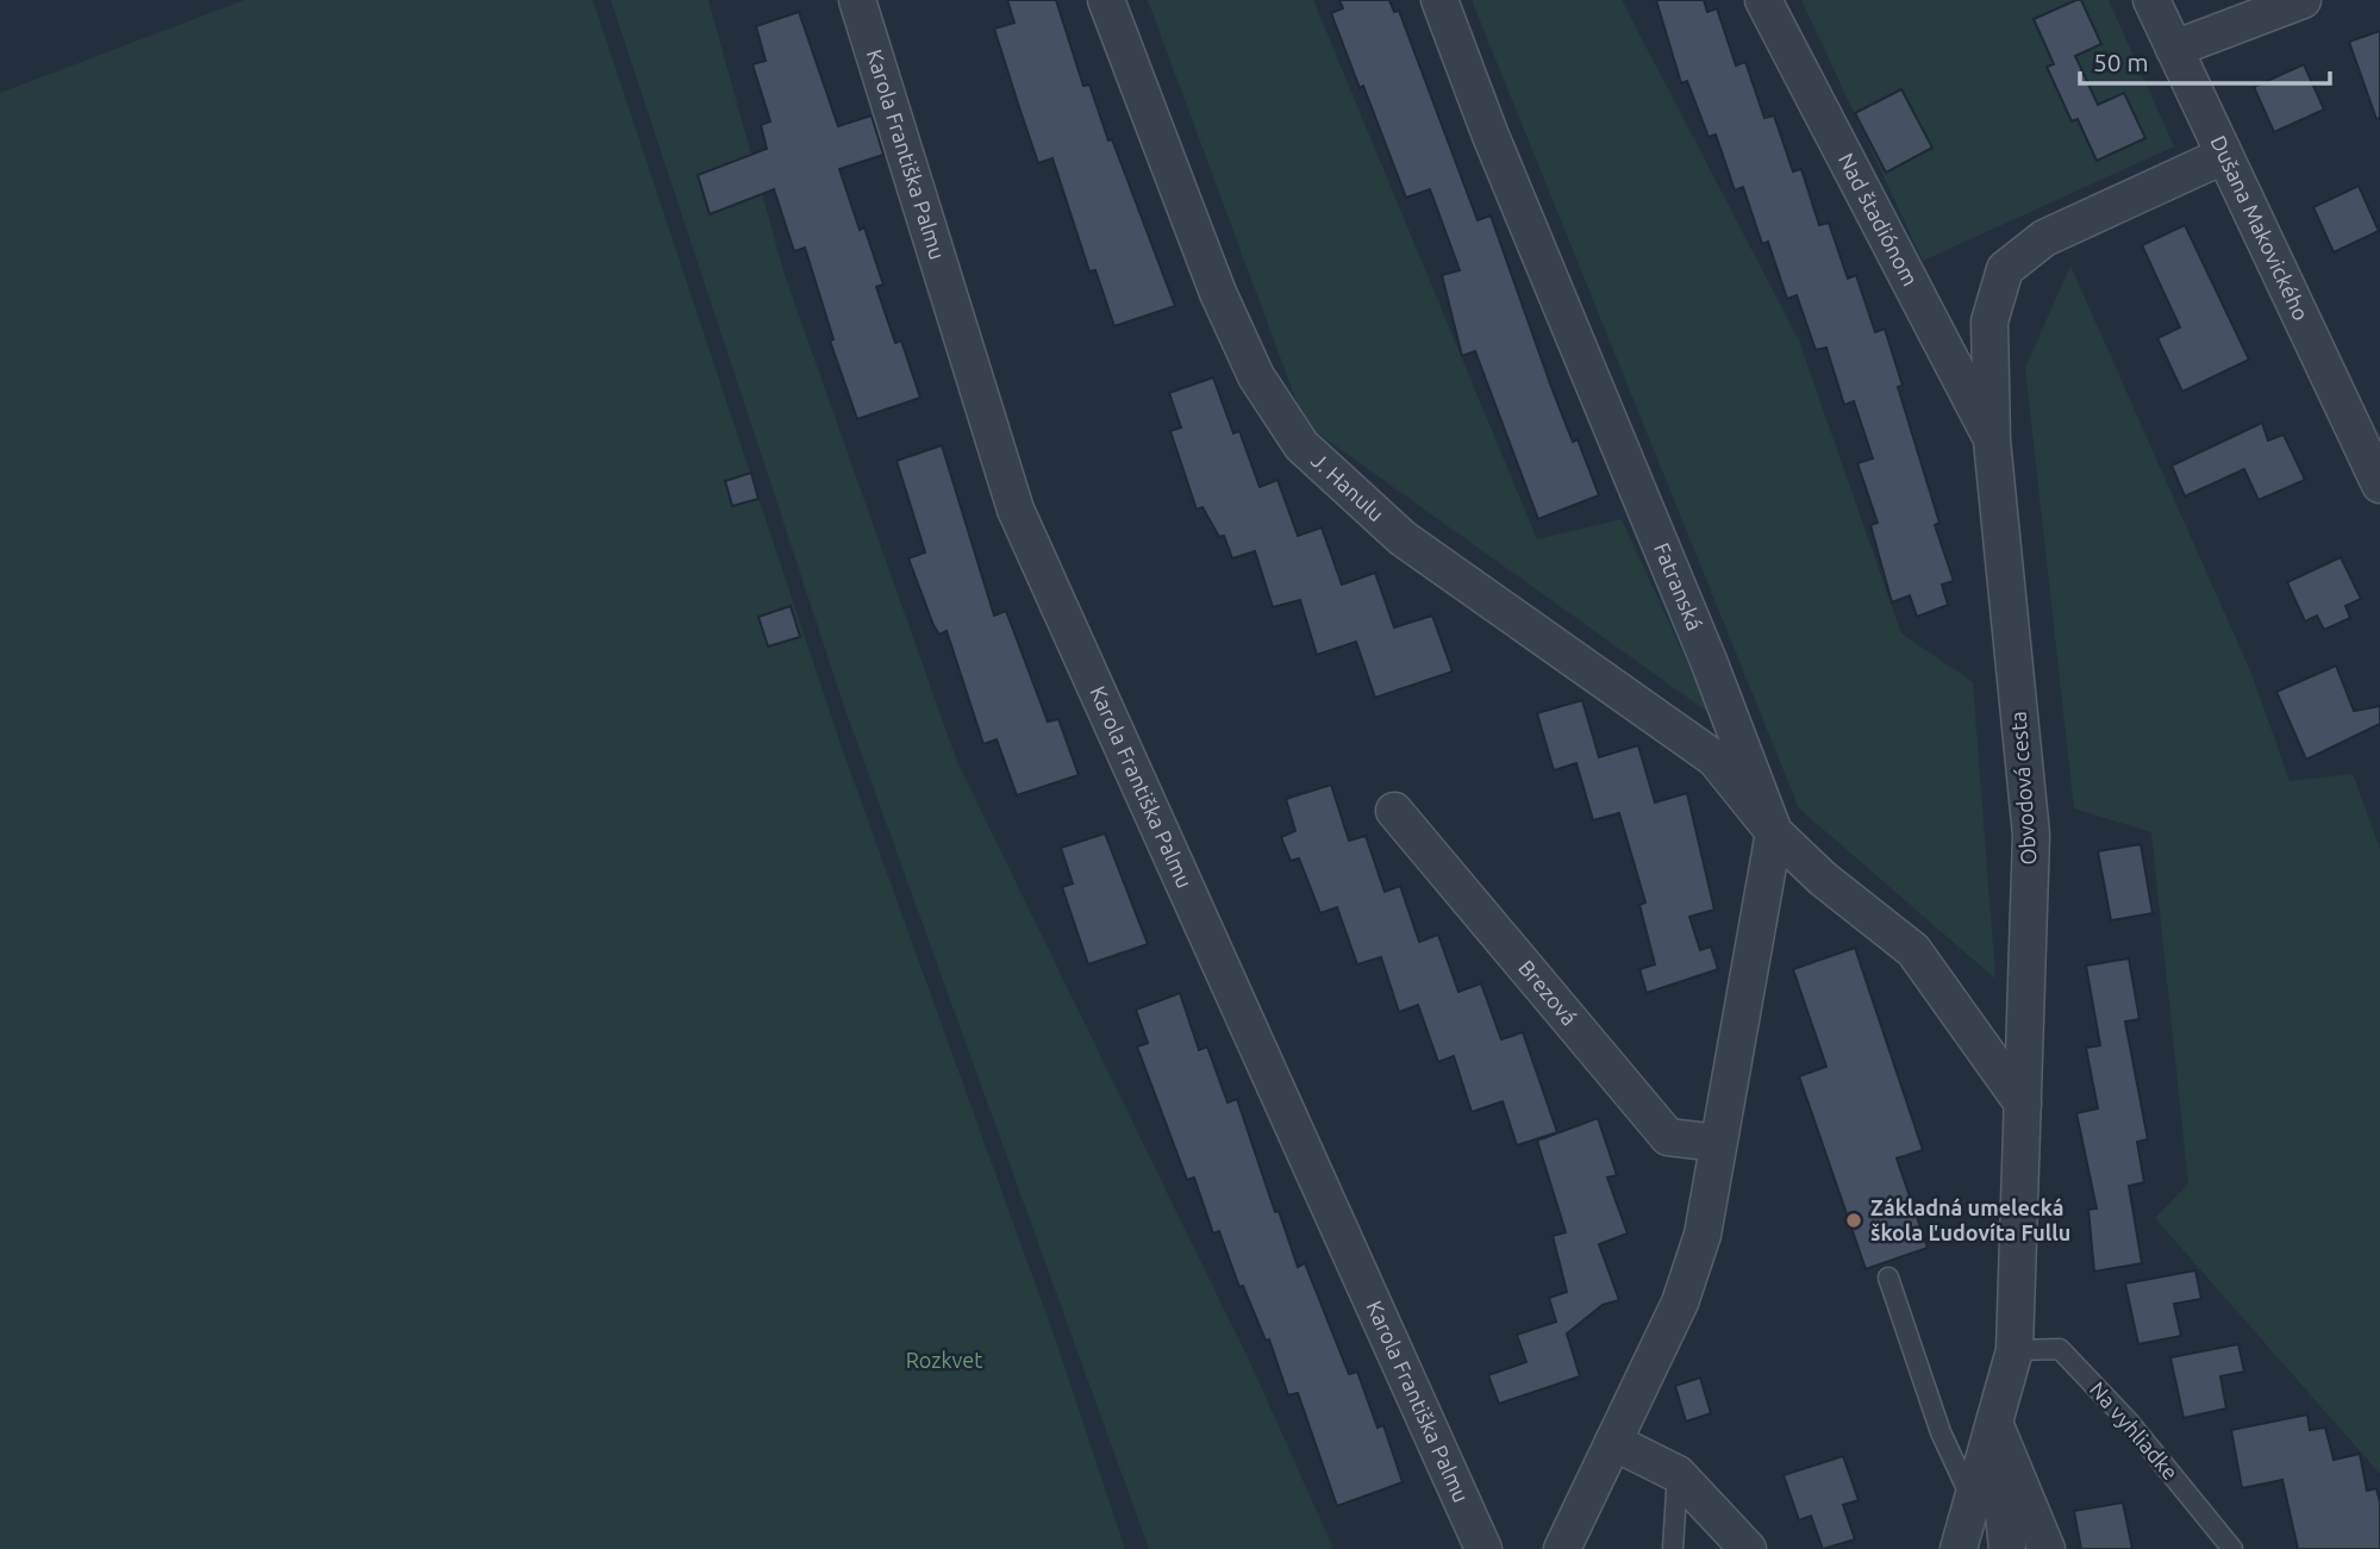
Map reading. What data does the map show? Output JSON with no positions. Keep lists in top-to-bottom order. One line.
{"streets":{"street":["Karola Františka Palmu","Nad štadiónom","Dušana Makovického","J. Hanulu","Fatranská","Obvodová cesta","Brezová"],"lane":["Na vyhliadke"]},"crossings":[["Nad štadiónom","Obvodová cesta"],["Dušana Makovického","Obvodová cesta"],["J. Hanulu","Fatranská"],["Fatranská","Obvodová cesta"],["Obvodová cesta","Na vyhliadke"]],"parks":["Rozkvet"],"places":["Základná umelecká škola Ľudovíta Fullu"],"scale_bar":"50 m"}
